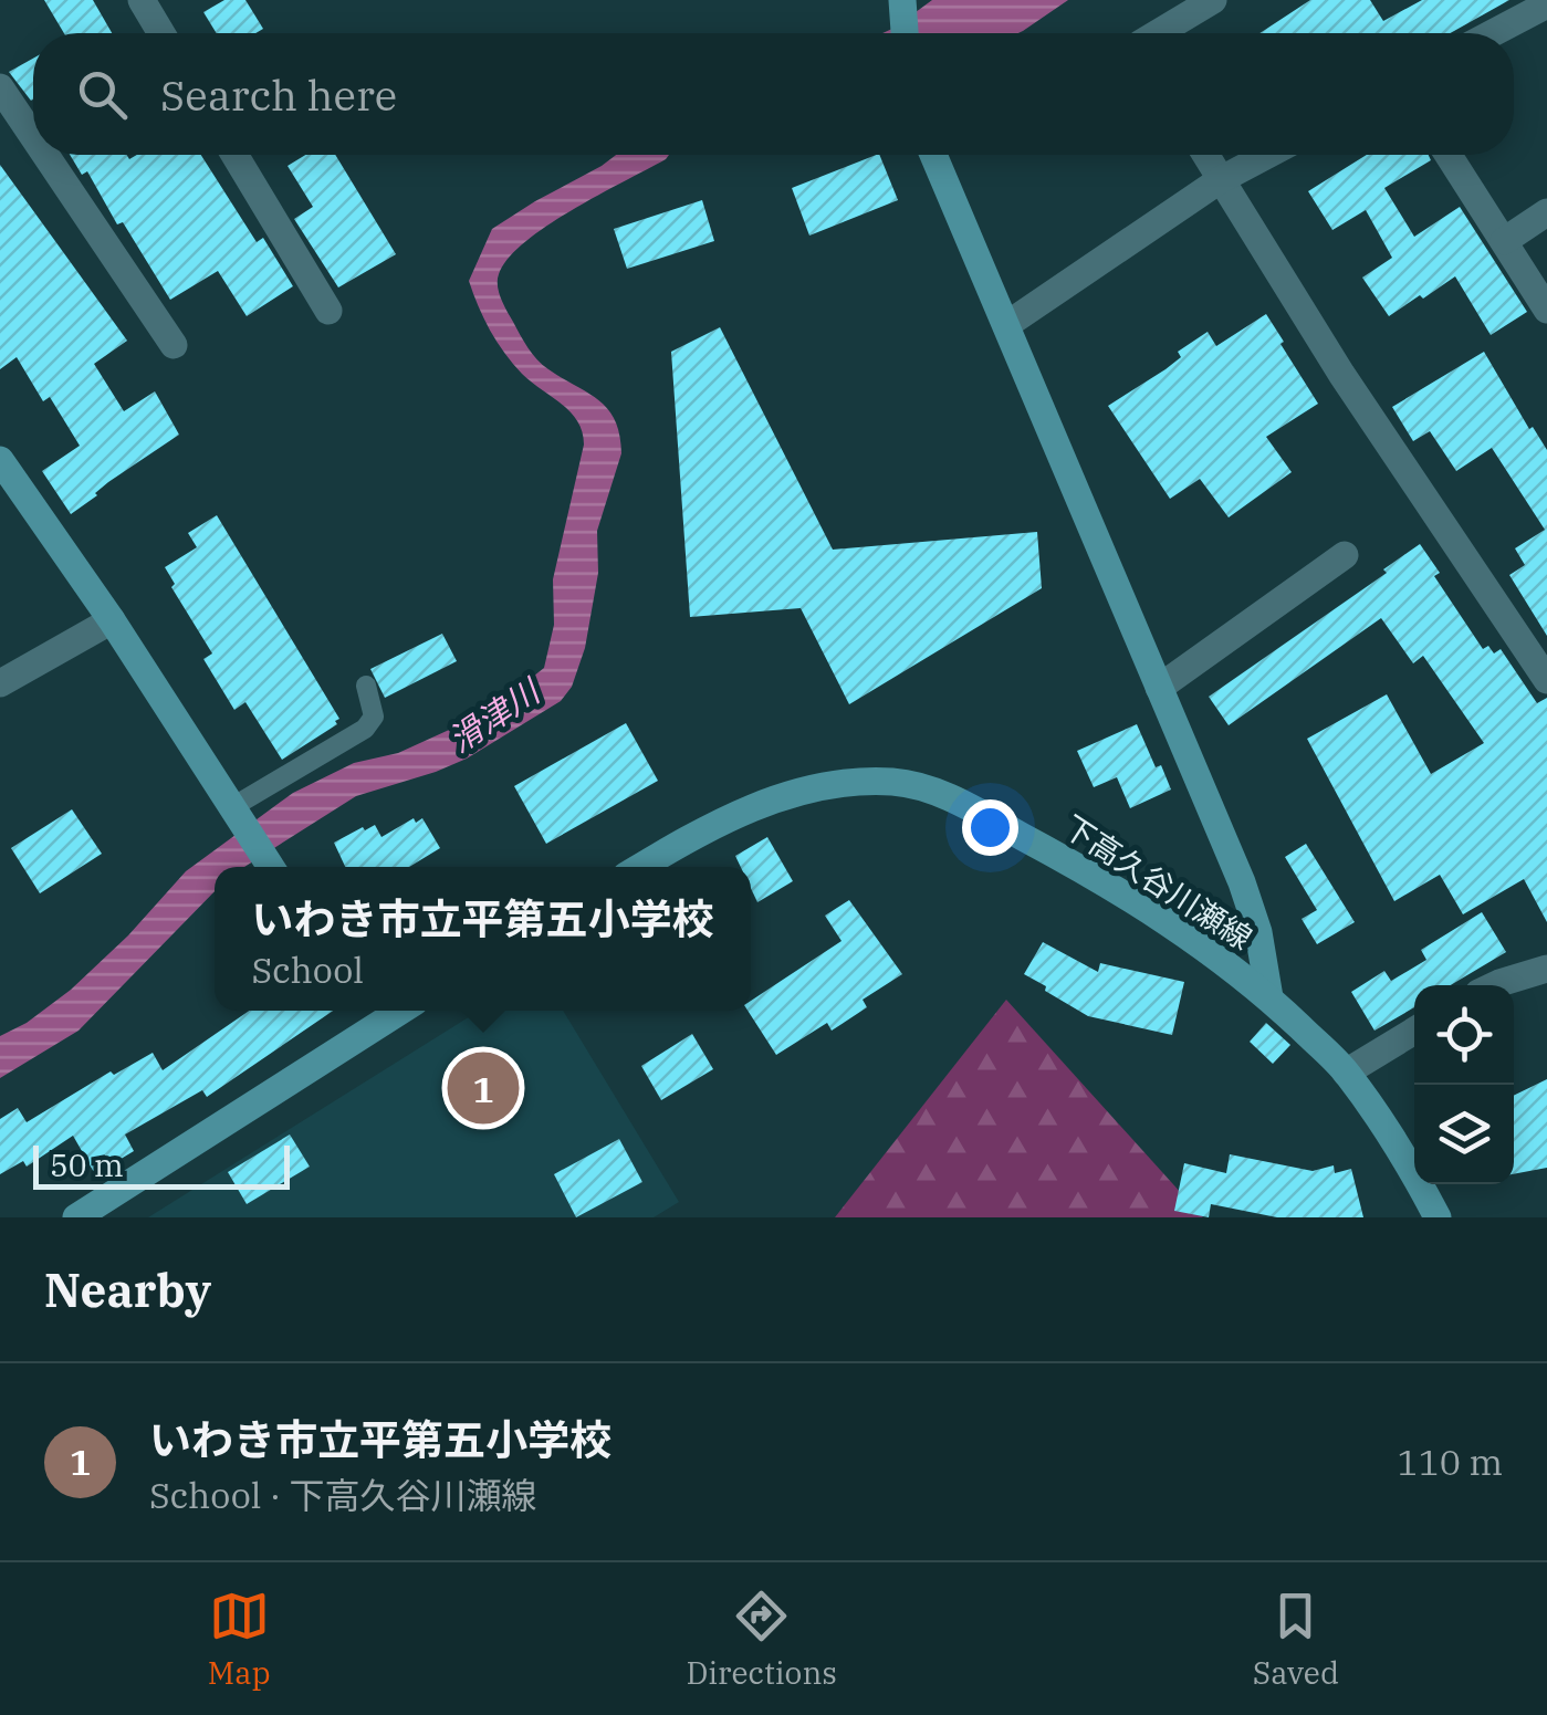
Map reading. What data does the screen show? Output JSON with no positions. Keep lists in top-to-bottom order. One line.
{"streets":{"street":["下高久谷川瀬線"]},"water":["滑津川"],"scale_bar":"50 m","page":{"search":"Search here","popup":["いわき市立平第五小学校","School"],"pins":"1","scale":"50 m","heading":"Nearby","list":[{"mark":"1","name":"いわき市立平第五小学校","note":"School · 下高久谷川瀬線","value":"110 m"}],"nav":["Map","Directions","Saved"]}}
